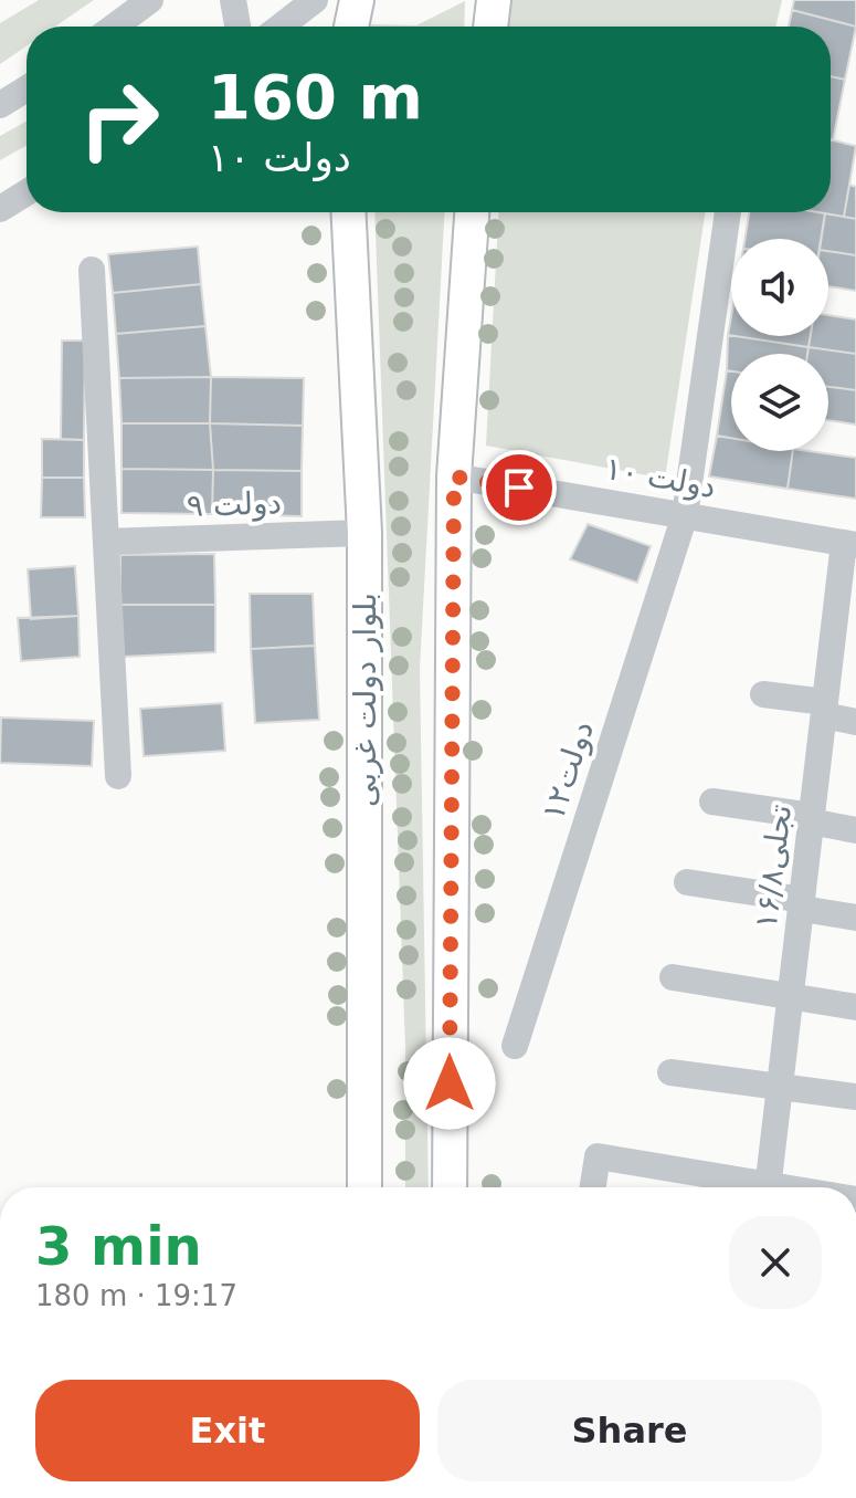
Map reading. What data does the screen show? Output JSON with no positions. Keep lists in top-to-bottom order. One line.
{"streets":{"main road":["بلوار دولت غربی"],"street":["۱۰ دولت","۹ دولت","۱۲دولت","تجلی۱۶/۸"]},"crossings":[["۱۰ دولت","۱۲دولت"],["۱۰ دولت","تجلی۱۶/۸"],["۹ دولت","بلوار دولت غربی"]],"page":{"turn":["160 m","۱۰ دولت"],"heading":["3 min","180 m · 19:17"],"buttons":["Exit","Share"]}}
